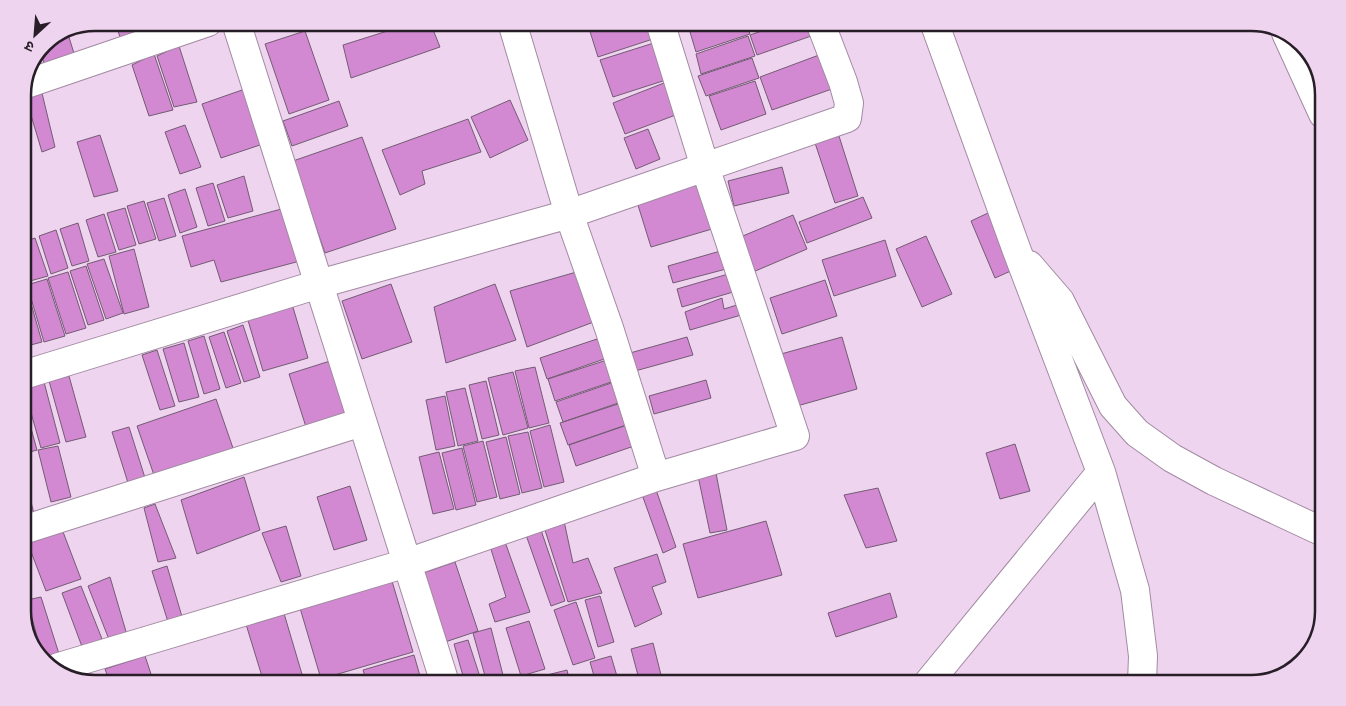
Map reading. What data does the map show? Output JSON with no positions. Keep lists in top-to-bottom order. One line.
{"north":"bottom left"}
